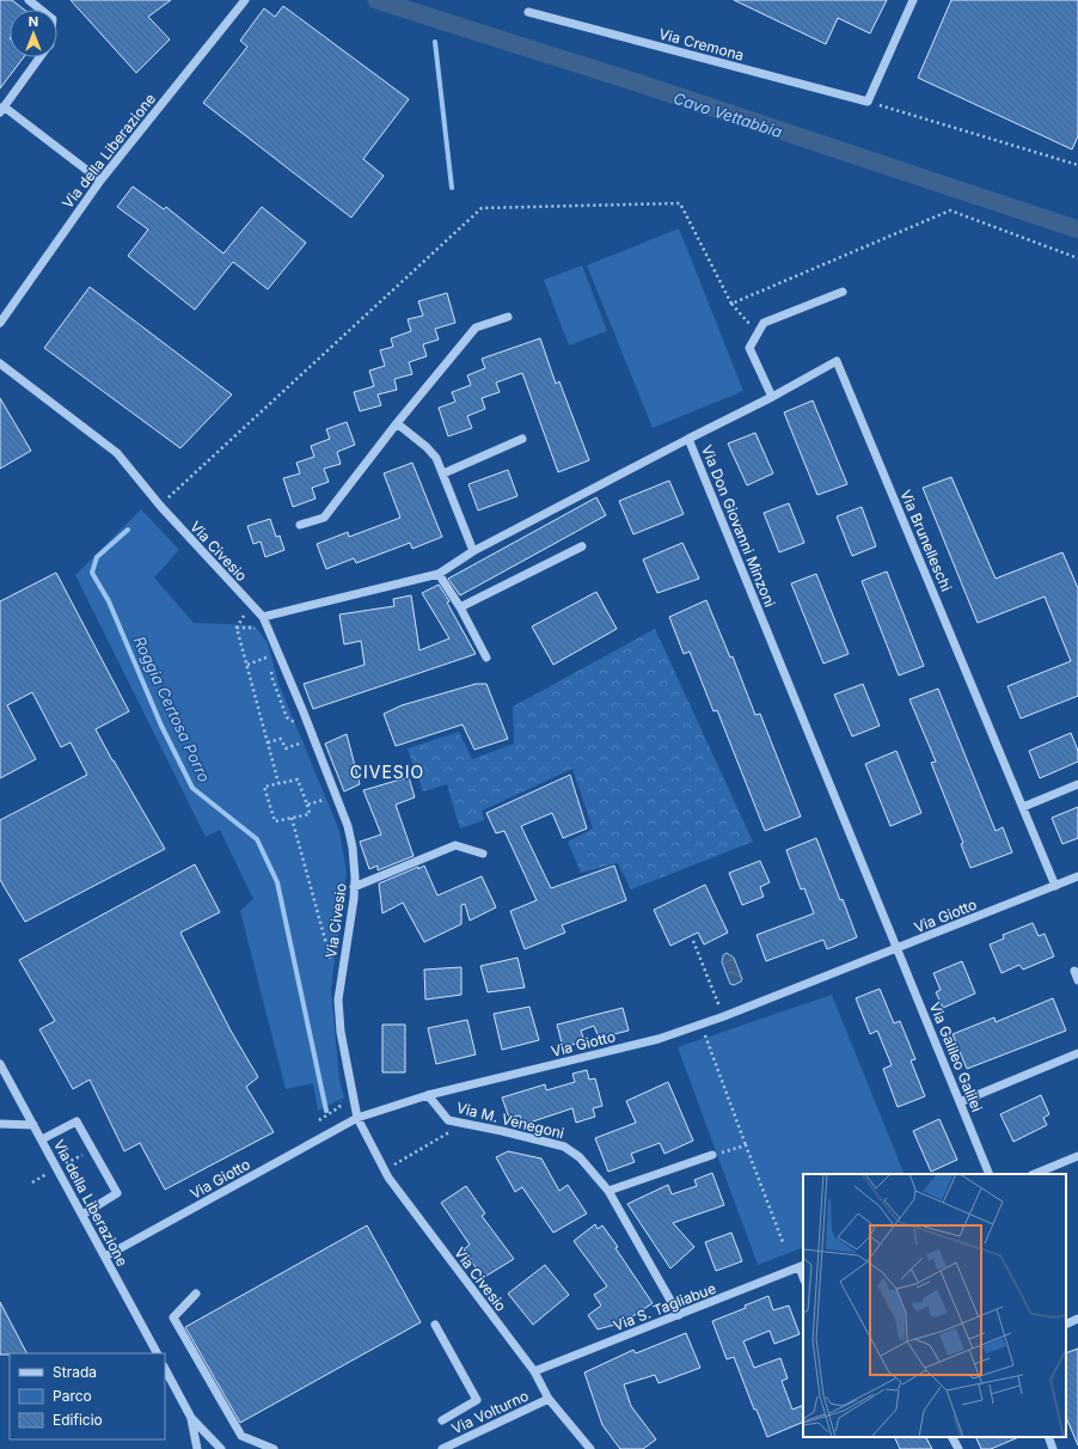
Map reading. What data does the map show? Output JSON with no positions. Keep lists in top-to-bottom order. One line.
{"streets":{"street":["Via Cremona","Via della Liberazione","Via Don Giovanni Minzoni","Via Brunelleschi","Via Civesio","Via Giotto","Via Galileo Galilei","Via M. Venegoni","Via S. Tagliabue","Via Volturno"]},"crossings":[["Via della Liberazione","Via Giotto"],["Via Don Giovanni Minzoni","Via Brunelleschi"],["Via Don Giovanni Minzoni","Via Civesio"],["Via Don Giovanni Minzoni","Via Giotto"],["Via Don Giovanni Minzoni","Via Galileo Galilei"],["Via Brunelleschi","Via Giotto"],["Via Civesio","Via Giotto"],["Via Civesio","Via S. Tagliabue"],["Via Civesio","Via Volturno"],["Via Giotto","Via Galileo Galilei"],["Via Giotto","Via M. Venegoni"],["Via M. Venegoni","Via S. Tagliabue"]],"districts":["CIVESIO"],"water":["Cavo Vettabbia","Roggia Certosa Porro"],"legend":["Strada","Parco","Edificio"],"north":"top"}
